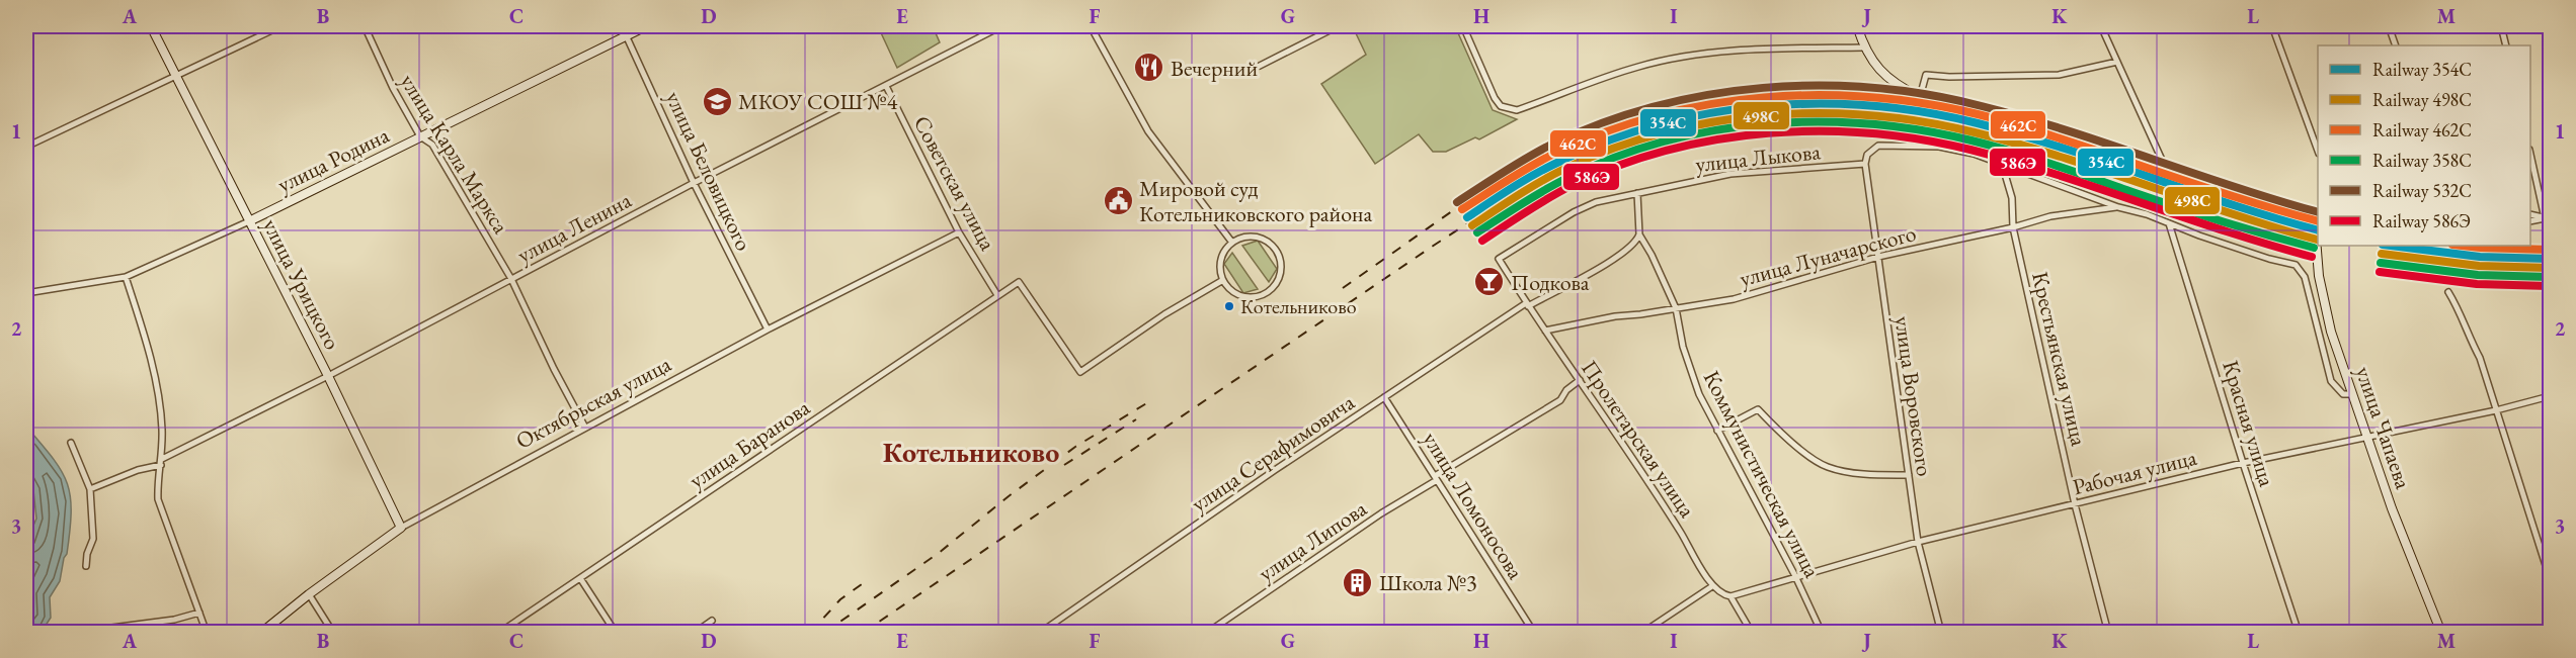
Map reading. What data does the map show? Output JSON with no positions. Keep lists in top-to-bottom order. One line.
{"streets":{"street":["улица Карла Маркса","улица Лыкова","улица Родина","улица Беловицкого","Советская улица","улица Ленина","улица Луначарского","улица Урицкого","Крестьянская улица","улица Воровского","Октябрьская улица","Красная улица","улица Чапаева","Пролетарская улица","улица Баранова","улица Серафимовича","Рабочая улица","Коммунистическая улица","улица Ломоносова","улица Липова"]},"crossings":[["улица Карла Маркса","улица Родина"],["улица Карла Маркса","улица Ленина"],["улица Карла Маркса","Октябрьская улица"],["улица Лыкова","улица Воровского"],["улица Лыкова","Пролетарская улица"],["улица Лыкова","Коммунистическая улица"],["улица Родина","улица Беловицкого"],["улица Родина","улица Урицкого"],["улица Беловицкого","улица Ленина"],["улица Беловицкого","Октябрьская улица"],["Советская улица","улица Ленина"],["Советская улица","Октябрьская улица"],["Советская улица","улица Баранова"],["улица Ленина","улица Урицкого"],["улица Луначарского","Крестьянская улица"],["улица Луначарского","улица Воровского"],["улица Луначарского","Пролетарская улица"],["улица Луначарского","Коммунистическая улица"],["улица Урицкого","Октябрьская улица"],["Крестьянская улица","Рабочая улица"],["улица Воровского","Рабочая улица"],["Красная улица","Рабочая улица"],["улица Чапаева","Рабочая улица"],["Пролетарская улица","улица Серафимовича"],["Пролетарская улица","Рабочая улица"],["Пролетарская улица","улица Липова"],["улица Серафимовича","Коммунистическая улица"],["улица Серафимовича","улица Ломоносова"],["Рабочая улица","Коммунистическая улица"],["улица Ломоносова","улица Липова"]],"districts":["Котельниково"],"places":{"restaurant":["Вечерний"],"school or university":["МКОУ СОШ №4"],"public building":["Мировой суд Котельниковского района"],"bar":["Подкова"],"other":["Котельниково"],"building":["Школа №3"]},"lines":["rail line 532С","rail line 462С","rail line 354С","rail line 498С","rail line 358С","rail line 586Э"],"legend":["Railway 354С","Railway 498С","Railway 462С","Railway 358С","Railway 532С","Railway 586Э"],"grid":{"columns":["A","B","C","D","E","F","G","H","I","J","K","L","M"],"rows":["1","2","3"]}}
